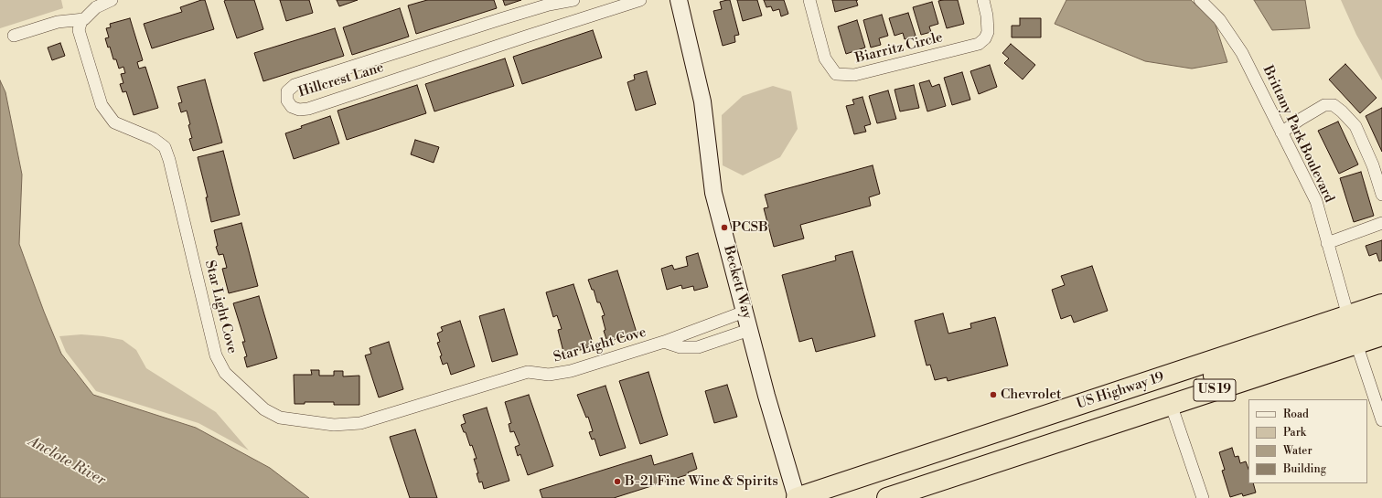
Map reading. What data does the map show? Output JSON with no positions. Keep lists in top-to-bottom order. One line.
{"streets":{"highway":["US 19","US Highway 19"],"street":["Biarritz Circle","Hillcrest Lane","Brittany Park Boulevard","Beckett Way","Star Light Cove"]},"crossings":[["Brittany Park Boulevard","US Highway 19"],["Beckett Way","Star Light Cove"],["Beckett Way","US Highway 19"]],"water":["Anclote River"],"places":["PCSB","Chevrolet","B-21 Fine Wine & Spirits"],"legend":["Road","Park","Water","Building"]}
